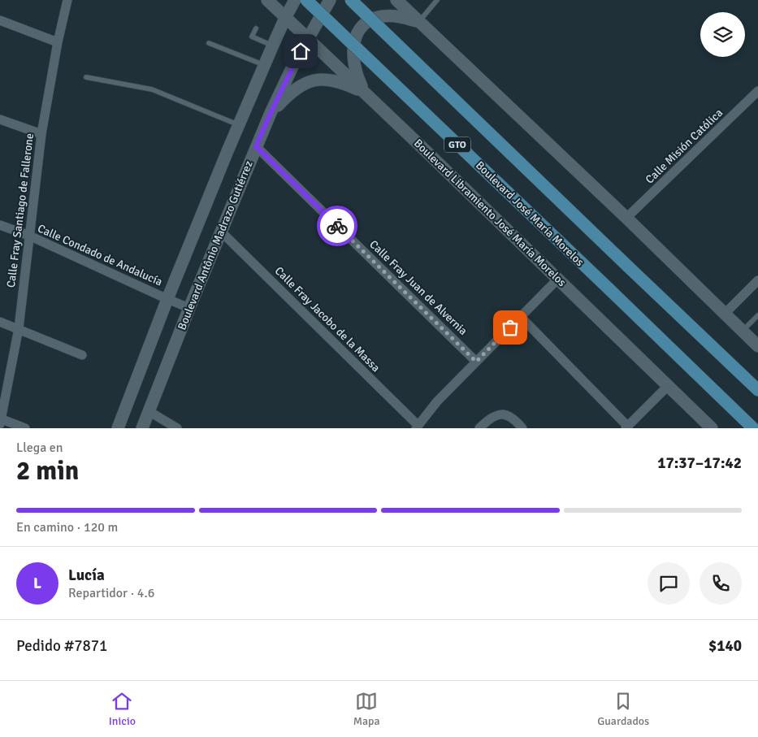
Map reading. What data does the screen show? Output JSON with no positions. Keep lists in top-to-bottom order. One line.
{"streets":{"main road":["GTO","Boulevard José María Morelos"],"street":["Calle Misión Católica","Calle Fray Santiago de Fallerone","Boulevard Libramiento José María Morelos","Boulevard Antônio Madrazo Gutiérrez","Calle Condado de Andalucía","Calle Fray Juan de Alvernia","Calle Fray Jacobo de la Massa"]},"crossings":[["Calle Fray Santiago de Fallerone","Calle Condado de Andalucía"],["Boulevard Libramiento José María Morelos","Boulevard Antônio Madrazo Gutiérrez"],["Boulevard Antônio Madrazo Gutiérrez","Calle Condado de Andalucía"],["Boulevard Antônio Madrazo Gutiérrez","Calle Fray Juan de Alvernia"],["Boulevard Antônio Madrazo Gutiérrez","Calle Fray Jacobo de la Massa"]],"page":{"heading":["2 min","Llega en","17:37–17:42"],"panel":["Lucía","Repartidor · 4.6","Pedido #7871","$140"],"bar":"En camino · 120 m","round":"L","tabs":["Inicio","Mapa","Guardados"]}}
